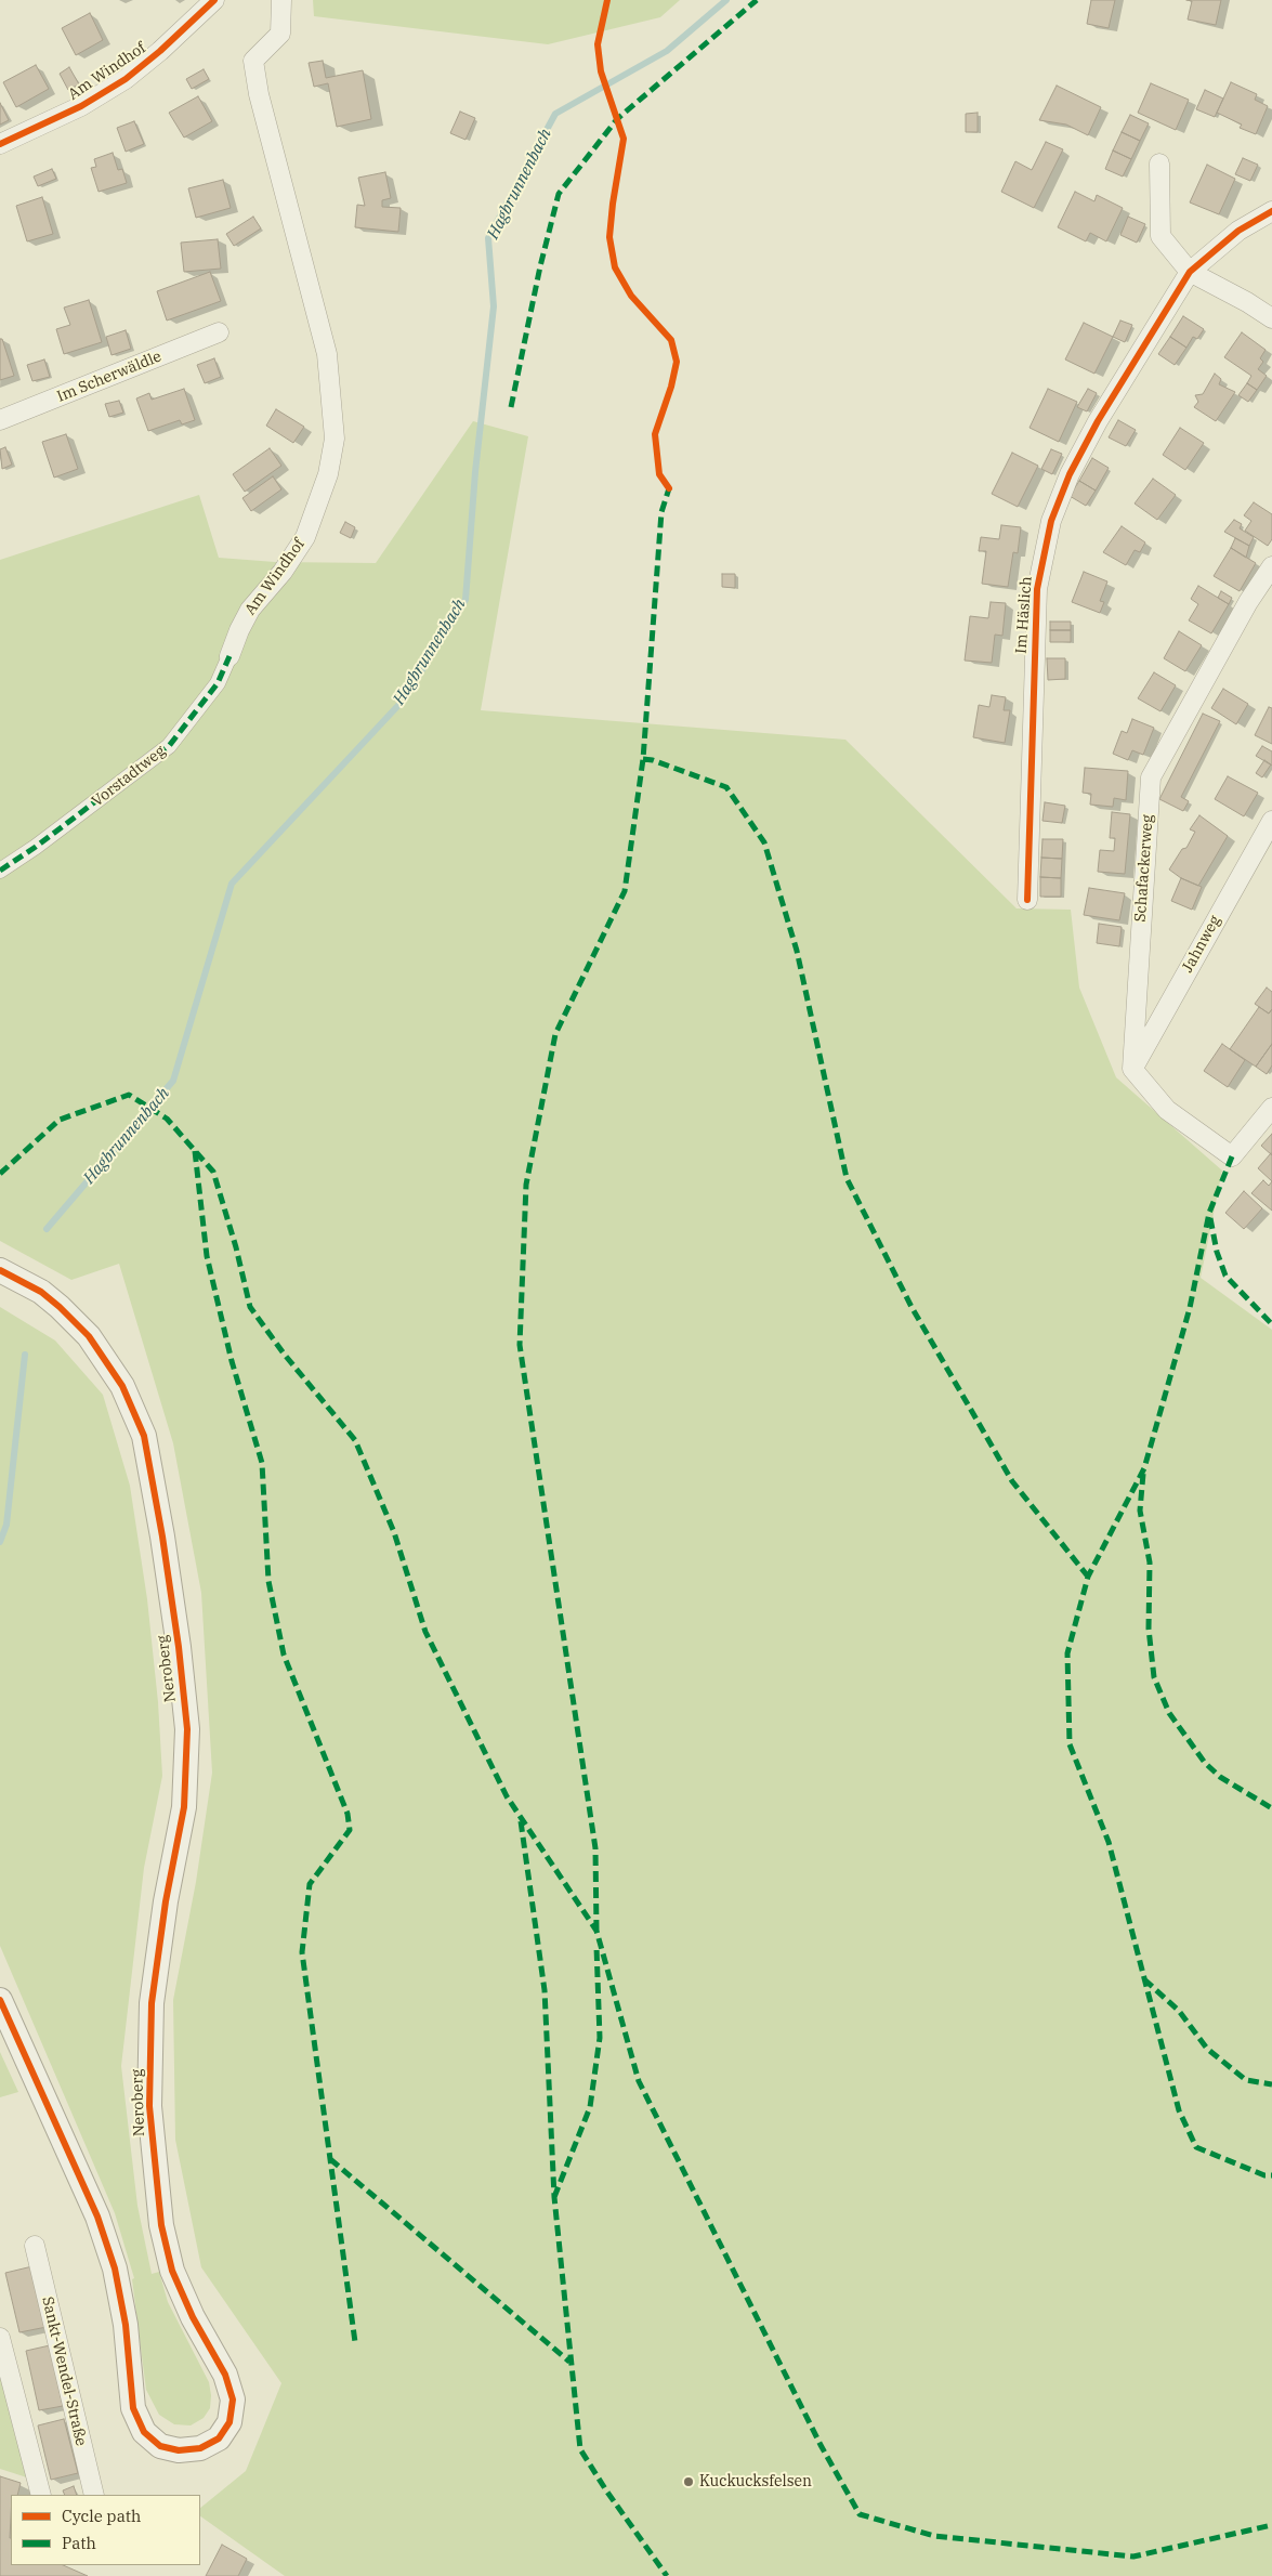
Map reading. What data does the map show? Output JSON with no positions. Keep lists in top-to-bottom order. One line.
{"streets":{"street":["Am Windhof","Im Scherwäldle","Im Häslich","Vorstadtweg","Schafackerweg","Jahnweg","Neroberg","Sankt-Wendel-Straße"]},"crossings":[["Am Windhof","Vorstadtweg"],["Schafackerweg","Jahnweg"]],"water":["Hagbrunnenbach"],"places":["Kuckucksfelsen"],"legend":["Cycle path","Path"]}
